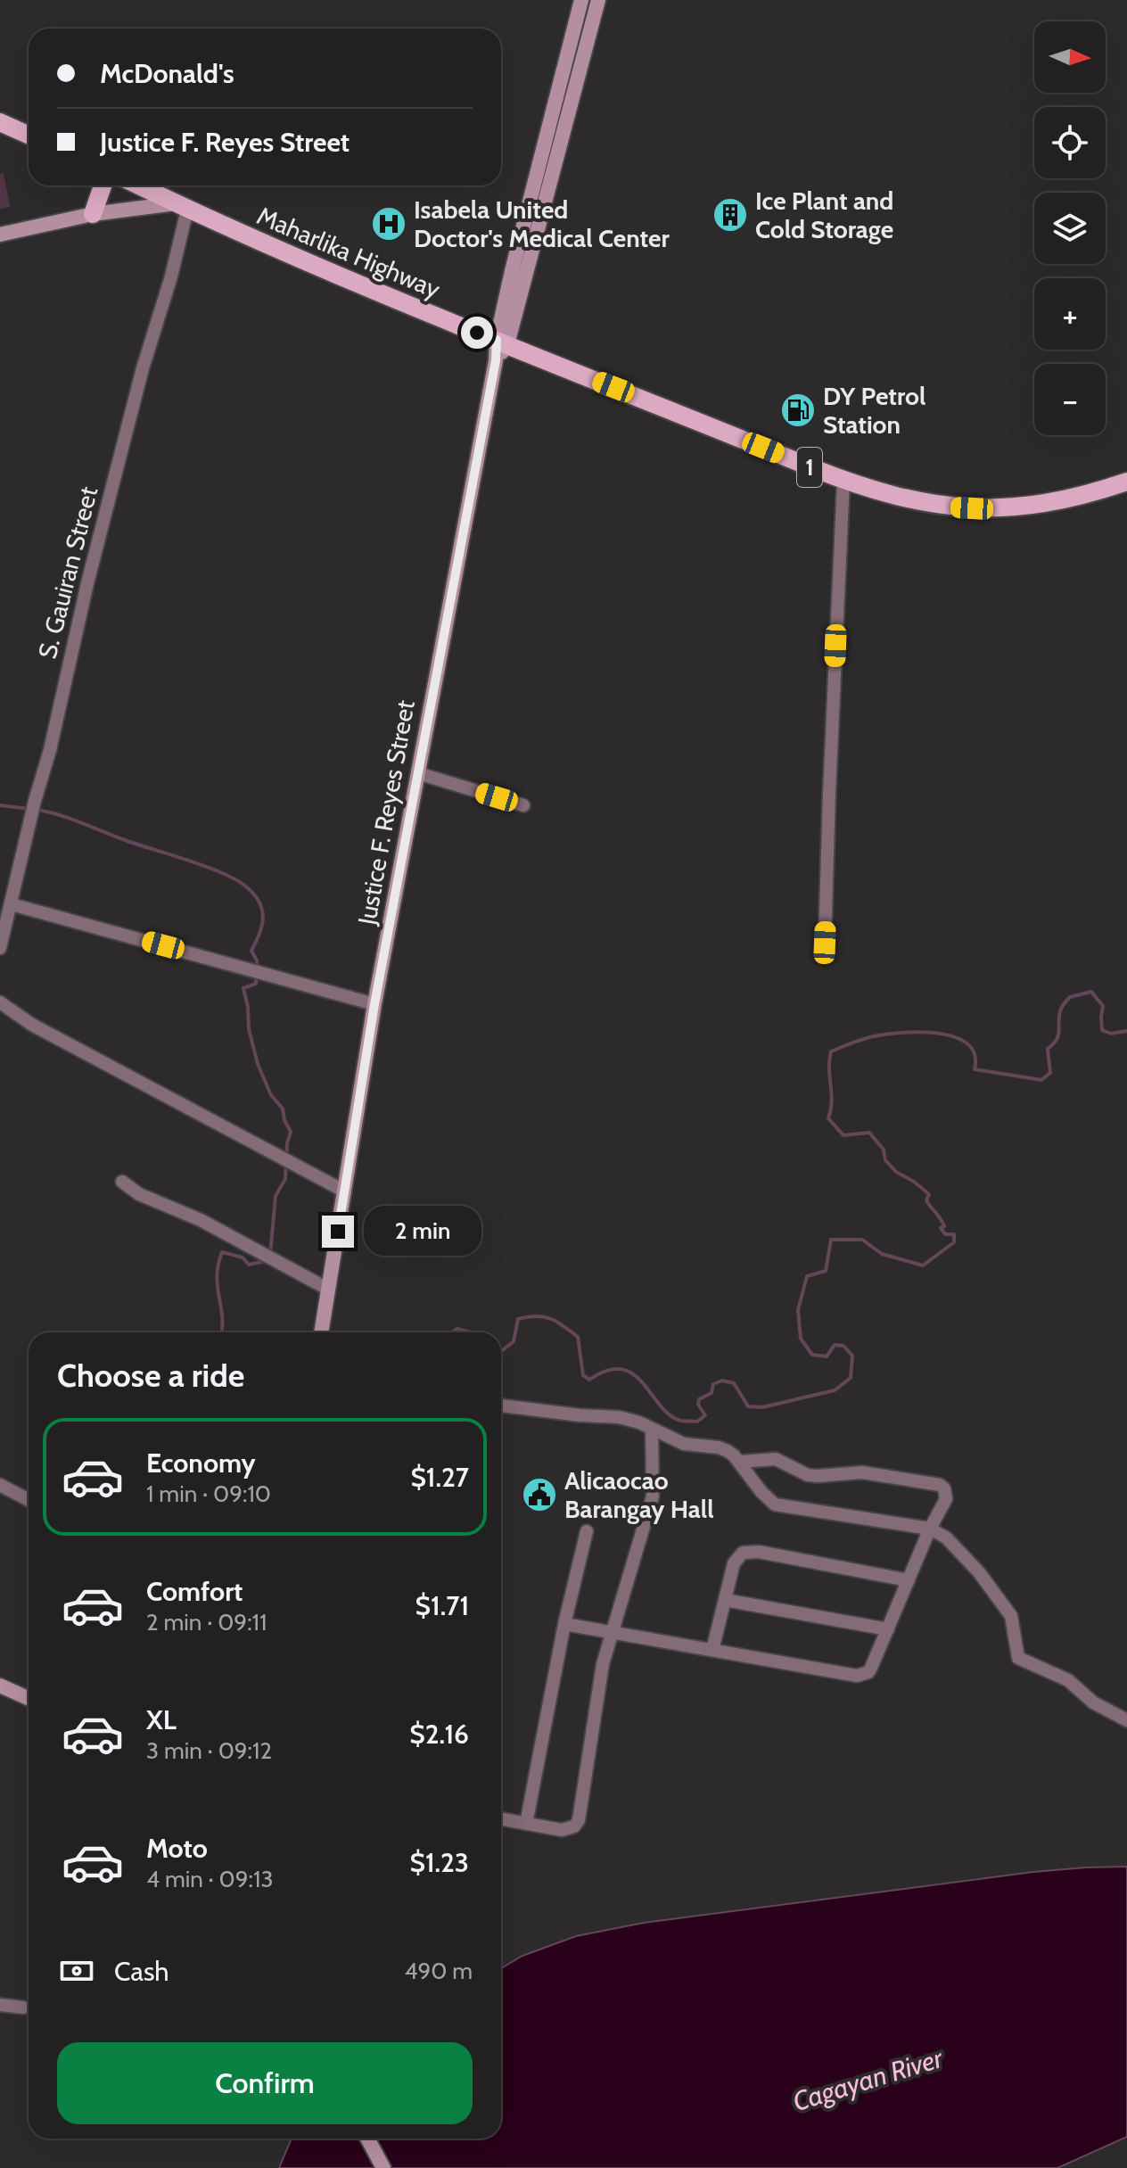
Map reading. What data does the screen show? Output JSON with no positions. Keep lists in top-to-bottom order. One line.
{"streets":{"main road":["Maharlika Highway","1","Justice F. Reyes Street"],"street":["S. Gauiran Street"]},"crossings":[["Maharlika Highway","S. Gauiran Street"],["Maharlika Highway","Justice F. Reyes Street"]],"water":["Cagayan River"],"places":{"building":["Ice Plant and Cold Storage"],"hospital":["Isabela United Doctor's Medical Center"],"fuel station":["DY Petrol Station"],"public building":["Alicaocao Barangay Hall"]},"north":"right","page":{"map_buttons":["+","−"],"banner":["McDonald's","Justice F. Reyes Street"],"bubble":"2 min","heading":"Choose a ride","list":[{"name":"Economy","note":"1 min · 09:10","value":"$1.27"},{"name":"Comfort","note":"2 min · 09:11","value":"$1.71"},{"name":"XL","note":"3 min · 09:12","value":"$2.16"},{"name":"Moto","note":"4 min · 09:13","value":"$1.23"}],"pay":["Cash","490 m"],"buttons":"Confirm"}}
